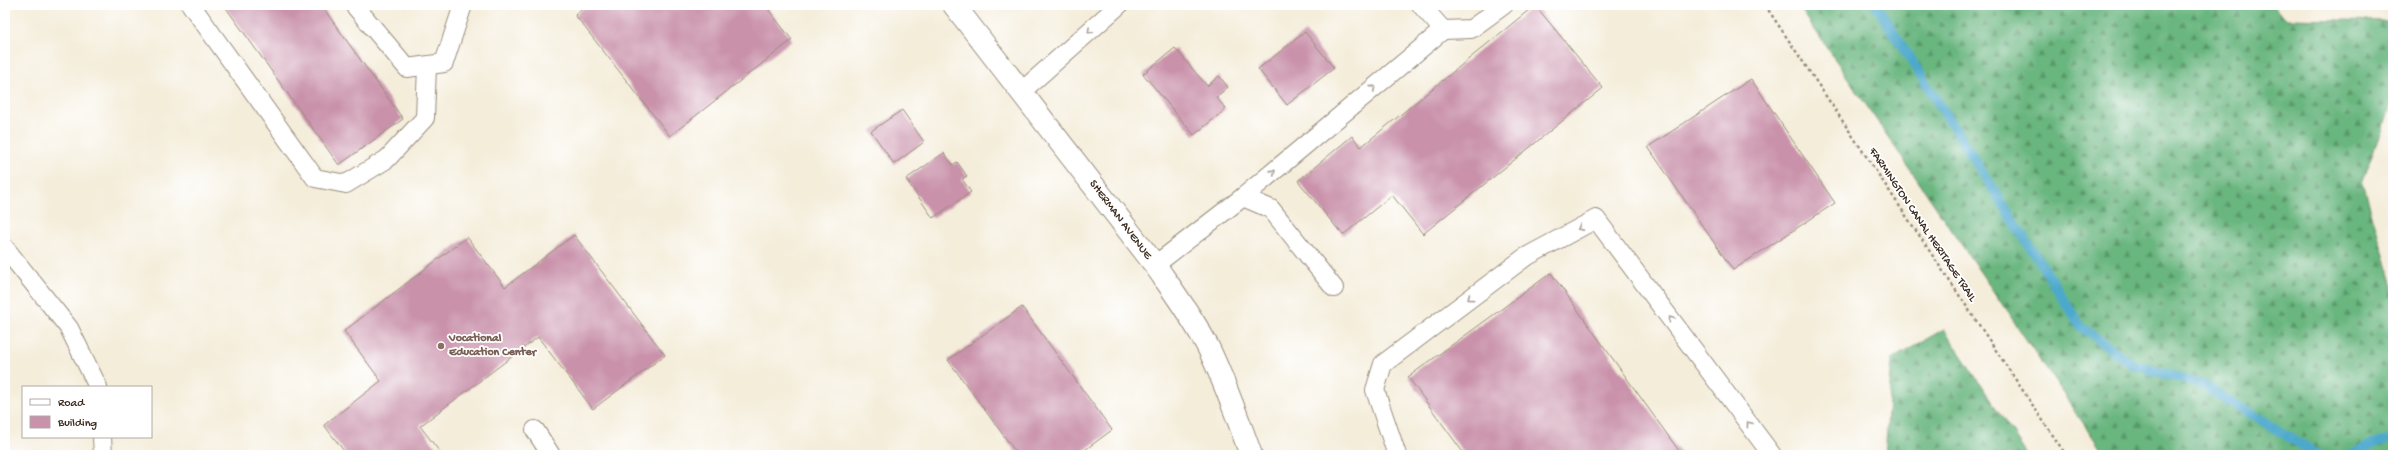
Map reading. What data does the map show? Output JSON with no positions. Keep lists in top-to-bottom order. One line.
{"streets":{"main road":["SHERMAN AVENUE"],"path":["FARMINGTON CANAL HERITAGE TRAIL"]},"places":["Vocational Education Center"],"legend":["Road","Building"]}
